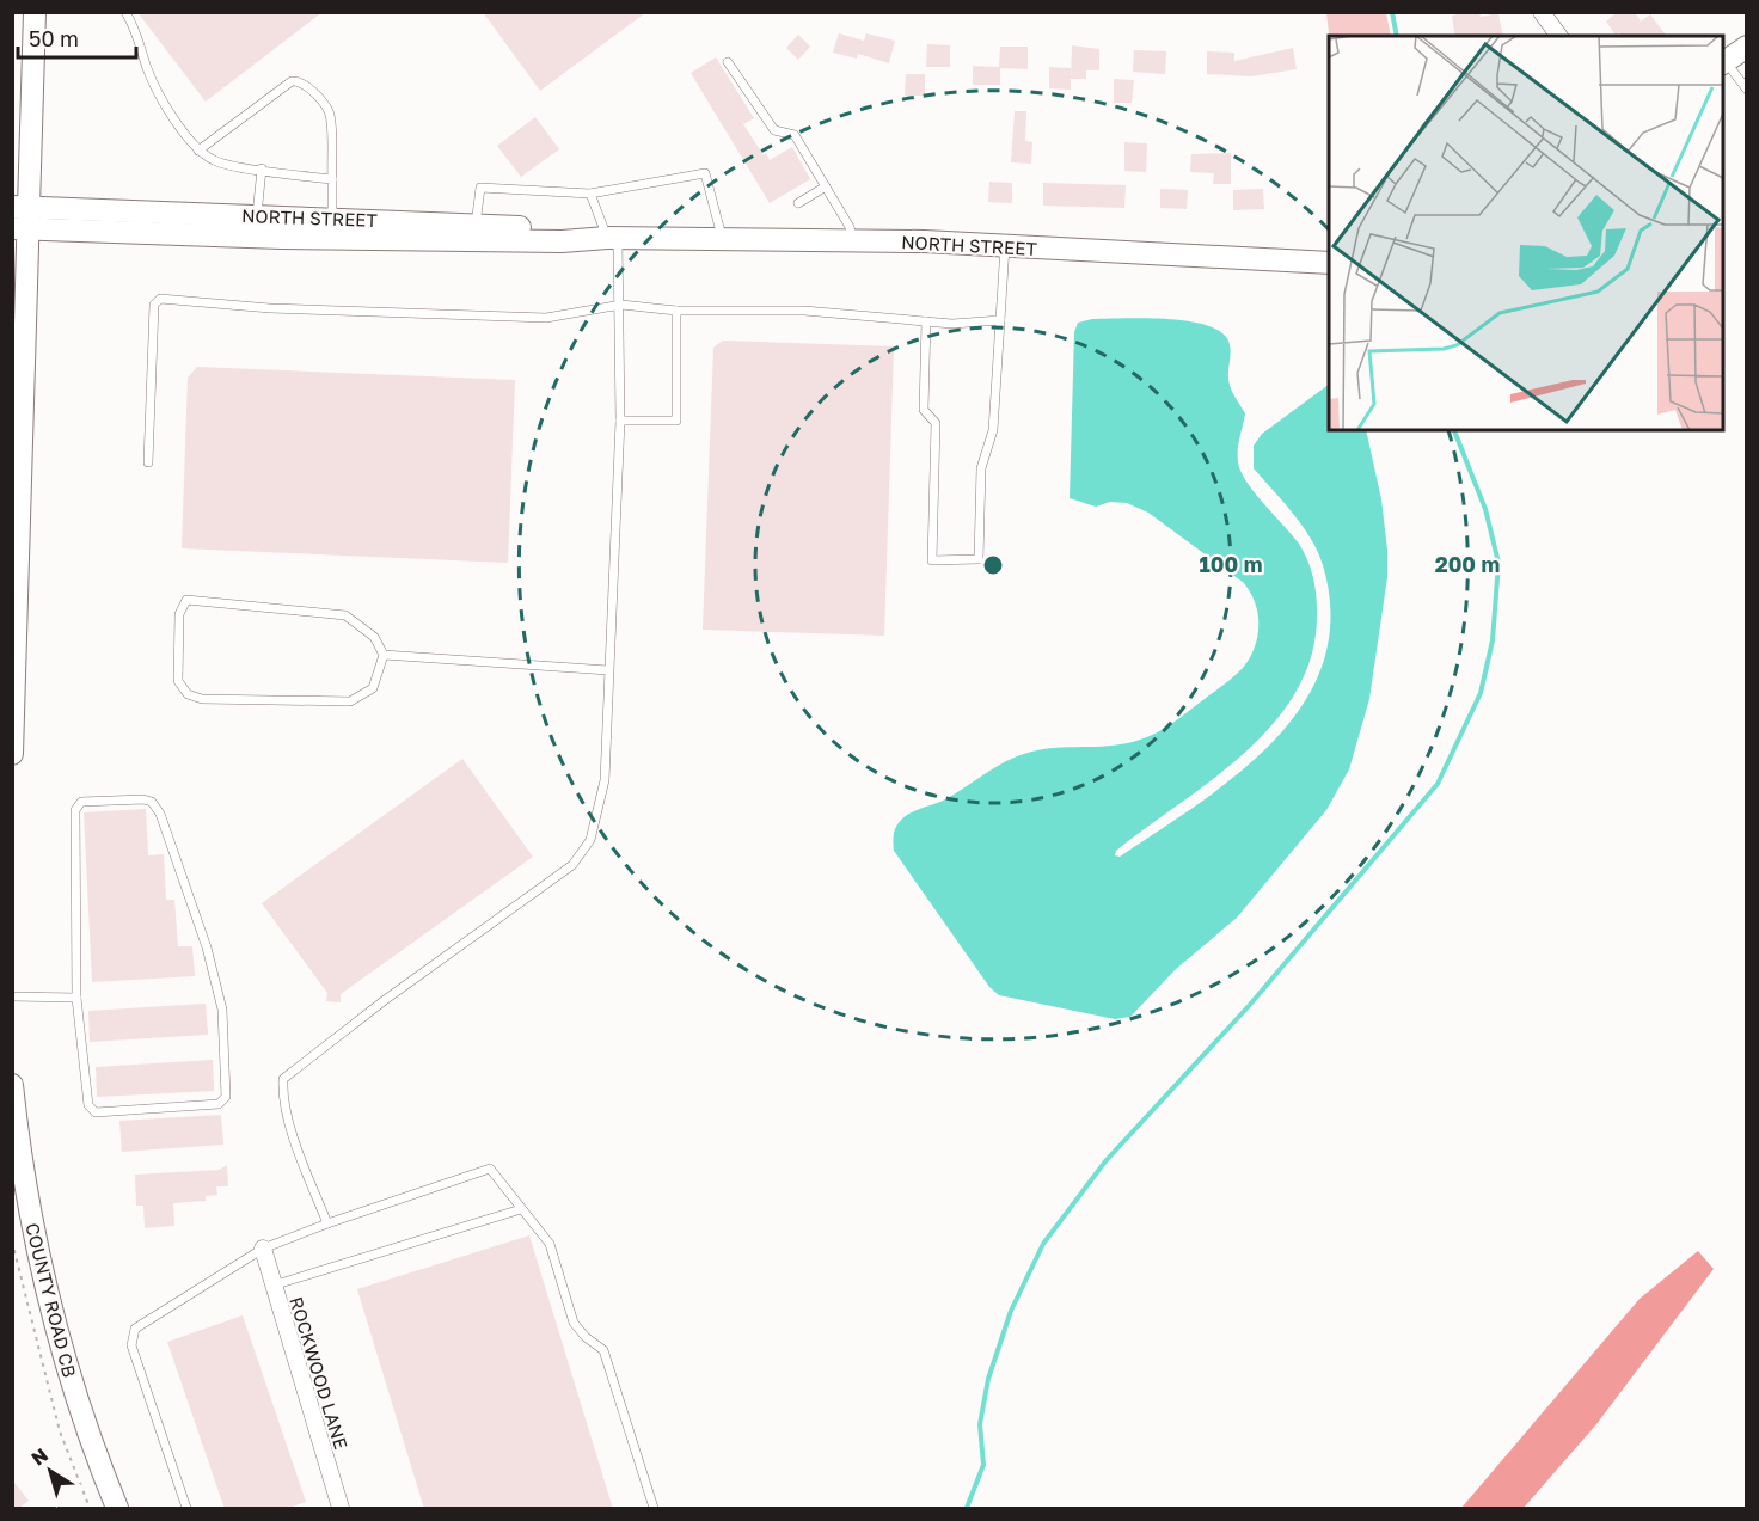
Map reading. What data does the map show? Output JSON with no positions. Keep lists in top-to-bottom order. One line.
{"streets":{"street":["NORTH STREET","COUNTY ROAD CB","ROCKWOOD LANE"]},"scale_bar":"50 m","north":"top left","rings":["100 m","200 m"]}
